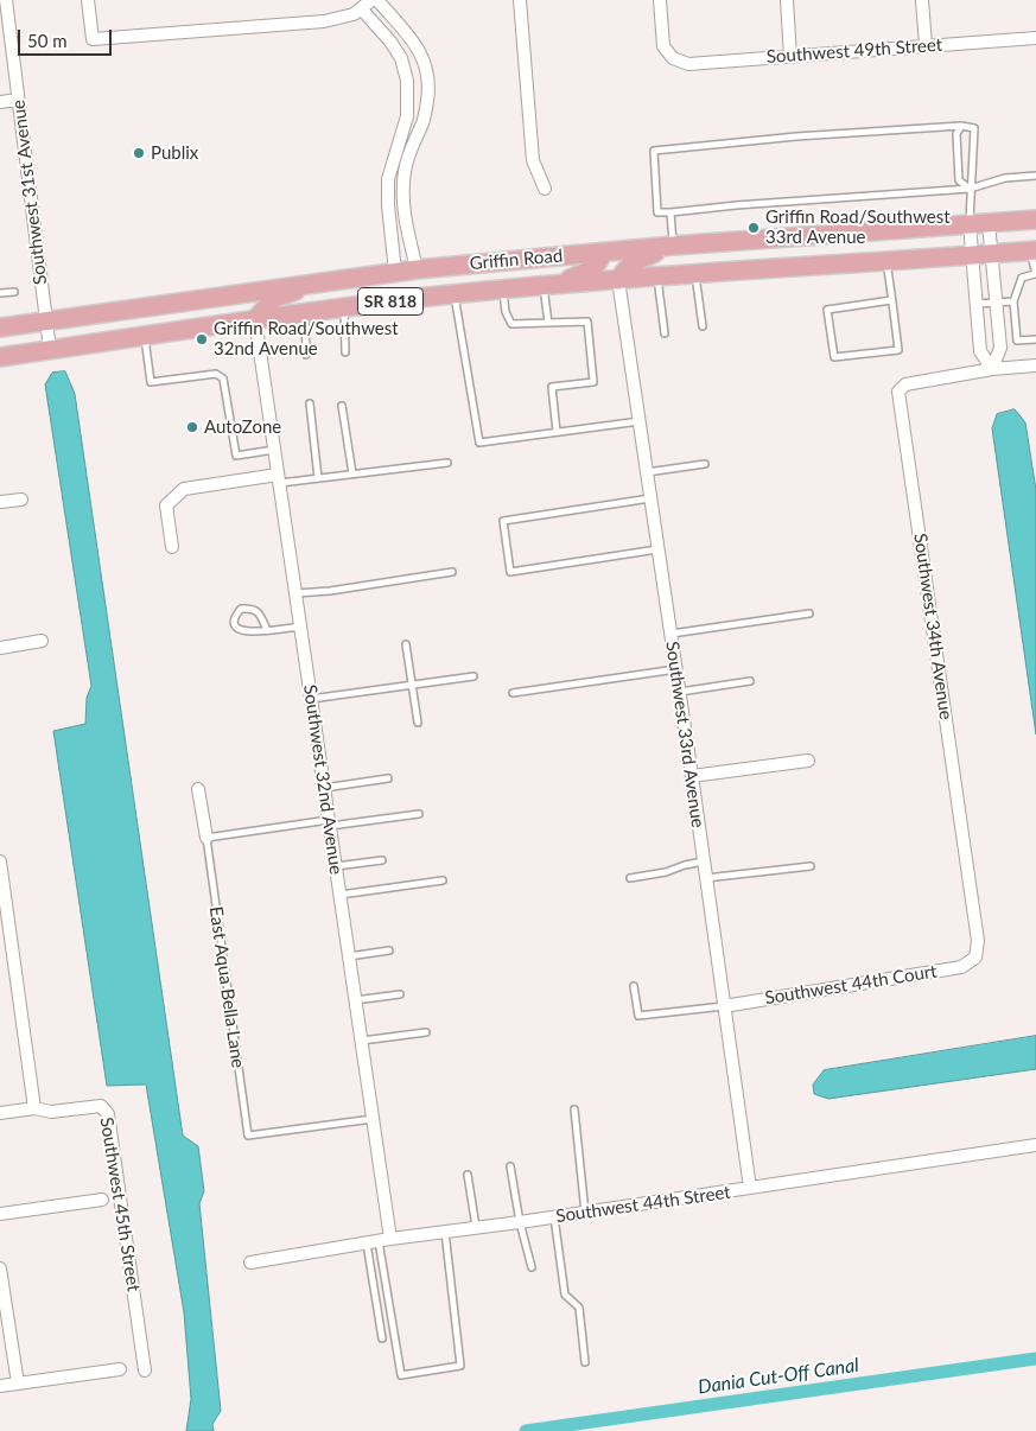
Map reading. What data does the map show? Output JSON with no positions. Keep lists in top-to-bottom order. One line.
{"streets":{"main road":["Griffin Road","SR 818"],"street":["Southwest 49th Street","Southwest 31st Avenue","Southwest 34th Avenue","Southwest 33rd Avenue","Southwest 32nd Avenue","Southwest 44th Court","Southwest 45th Street","Southwest 44th Street"],"lane":["East Aqua Bella Lane"]},"crossings":[["Southwest 31st Avenue","Griffin Road"],["Griffin Road","Southwest 33rd Avenue"],["Griffin Road","Southwest 32nd Avenue"],["Southwest 34th Avenue","Southwest 44th Court"],["Southwest 33rd Avenue","Southwest 44th Court"],["Southwest 33rd Avenue","Southwest 44th Street"],["Southwest 32nd Avenue","East Aqua Bella Lane"],["Southwest 32nd Avenue","Southwest 44th Street"]],"water":["Dania Cut-Off Canal"],"places":["Publix","Griffin Road/Southwest 33rd Avenue","Griffin Road/Southwest 32nd Avenue","AutoZone"],"scale_bar":"50 m"}
